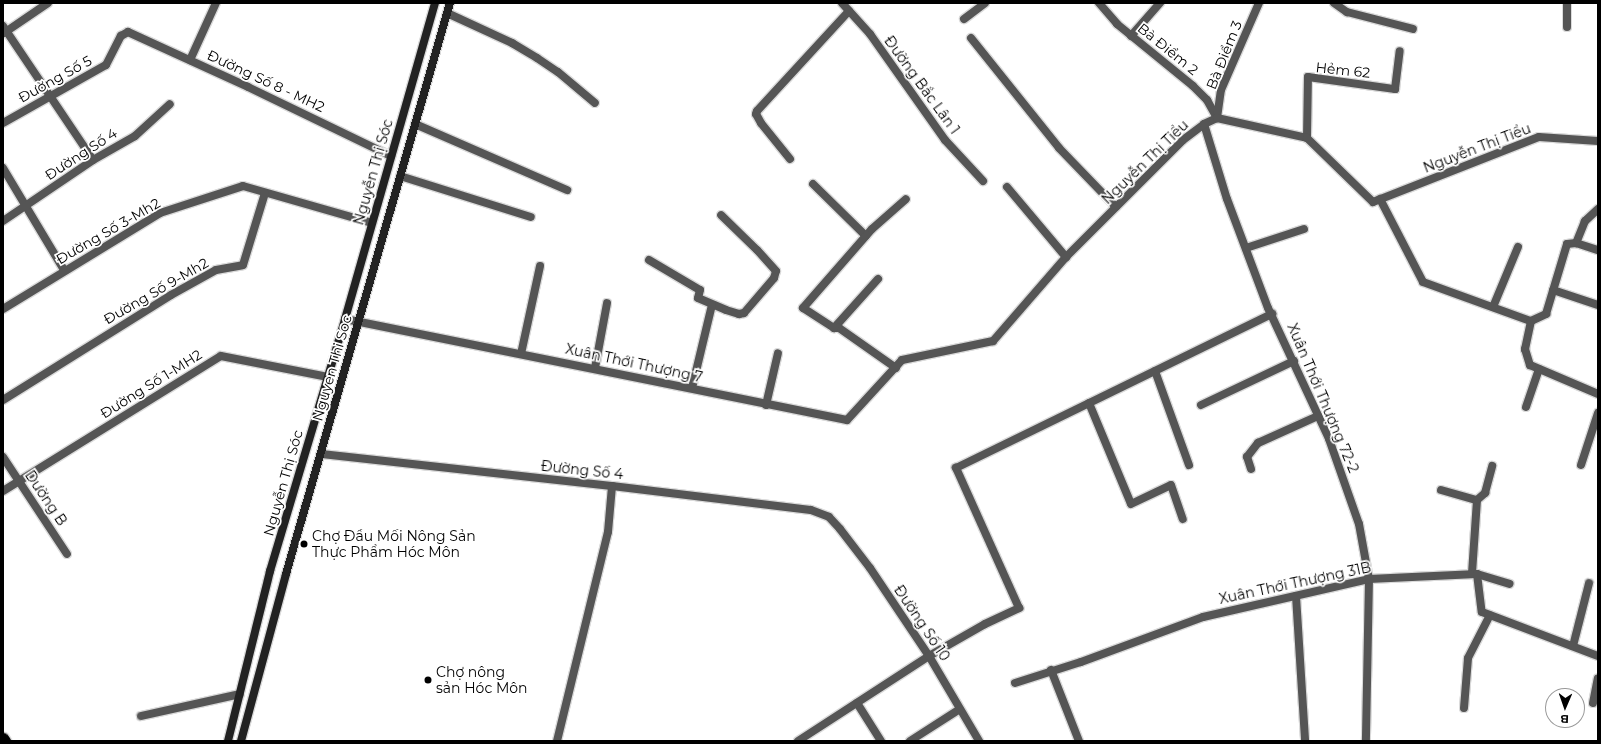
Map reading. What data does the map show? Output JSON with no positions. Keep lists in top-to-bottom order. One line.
{"streets":{"main road":["Nguyễn Thị Sóc","Nguyen Thi Soc"],"street":["Bà Điểm 2","Bà Điểm 3","Hẻm 62","Đường Số 5","Đường Số 8 - MH2","Đường Bắc Lân 1","Nguyễn Thị Tiểu","Đường Số 4","Đường Số 3-Mh2","Đường Số 9-Mh2","Xuân Thới Thượng 7","Đường Số 1-MH2","Xuân Thới Thượng 72-2","Dường B","Xuân Thới Thượng 31B","Đường Số 10"]},"crossings":[["Bà Điểm 2","Bà Điểm 3"],["Bà Điểm 2","Nguyễn Thị Tiểu"],["Bà Điểm 3","Nguyễn Thị Tiểu"],["Đường Số 5","Đường Số 8 - MH2"],["Đường Số 8 - MH2","Nguyễn Thị Sóc"],["Nguyễn Thị Tiểu","Xuân Thới Thượng 7"],["Nguyễn Thị Tiểu","Xuân Thới Thượng 72-2"],["Đường Số 4","Nguyen Thi Soc"],["Đường Số 4","Đường Số 10"],["Nguyễn Thị Sóc","Đường Số 3-Mh2"],["Nguyễn Thị Sóc","Xuân Thới Thượng 7"],["Nguyễn Thị Sóc","Đường Số 1-MH2"],["Đường Số 3-Mh2","Đường Số 9-Mh2"],["Xuân Thới Thượng 7","Nguyen Thi Soc"],["Đường Số 1-MH2","Dường B"],["Xuân Thới Thượng 72-2","Xuân Thới Thượng 31B"]],"places":["Chợ Đầu Mối Nông Sản Thực Phẩm Hóc Môn","Chợ nông sản Hóc Môn"],"north":"bottom"}
